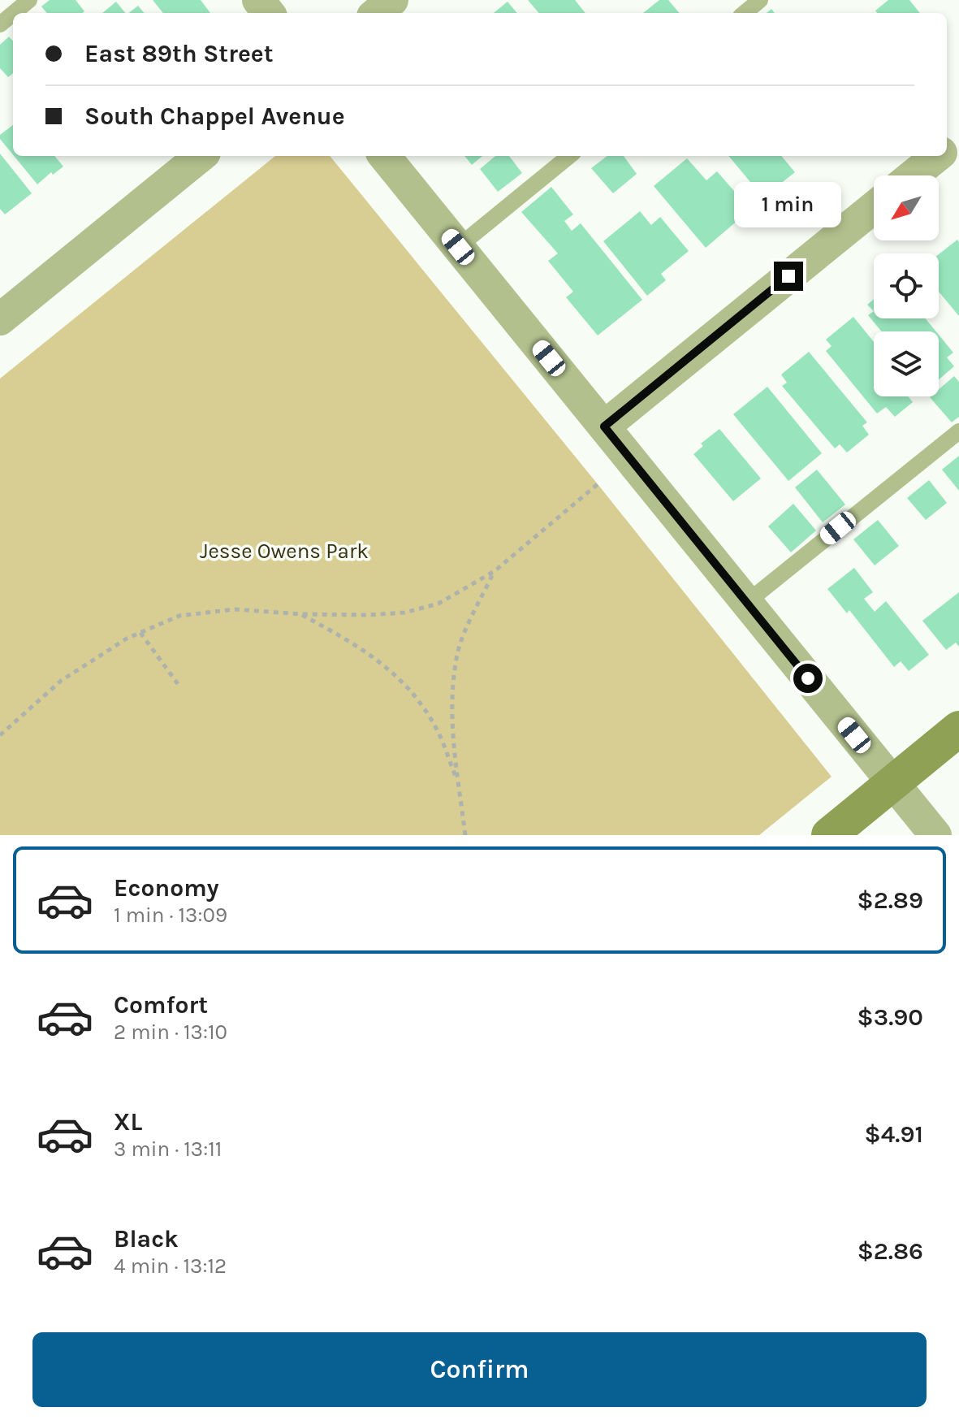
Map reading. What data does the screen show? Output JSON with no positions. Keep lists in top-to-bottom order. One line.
{"parks":["Jesse Owens Park"],"north":"bottom left","page":{"banner":["East 89th Street","South Chappel Avenue"],"bubble":"1 min","list":[{"name":"Economy","note":"1 min · 13:09","value":"$2.89"},{"name":"Comfort","note":"2 min · 13:10","value":"$3.90"},{"name":"XL","note":"3 min · 13:11","value":"$4.91"},{"name":"Black","note":"4 min · 13:12","value":"$2.86"}],"buttons":"Confirm"}}
